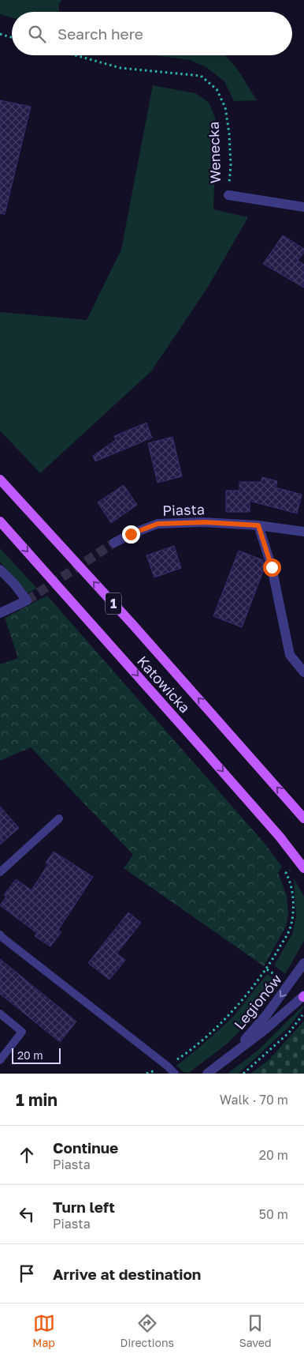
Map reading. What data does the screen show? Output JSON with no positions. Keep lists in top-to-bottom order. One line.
{"streets":{"main road":["1","Katowicka"],"street":["Wenecka","Piasta","Legionów"]},"scale_bar":"20 m","page":{"search":"Search here","scale":"20 m","heading":["1 min","Walk · 70 m"],"list":[["Continue","Piasta","20 m"],["Turn left","Piasta","50 m"],"Arrive at destination"],"nav":["Map","Directions","Saved"]}}
